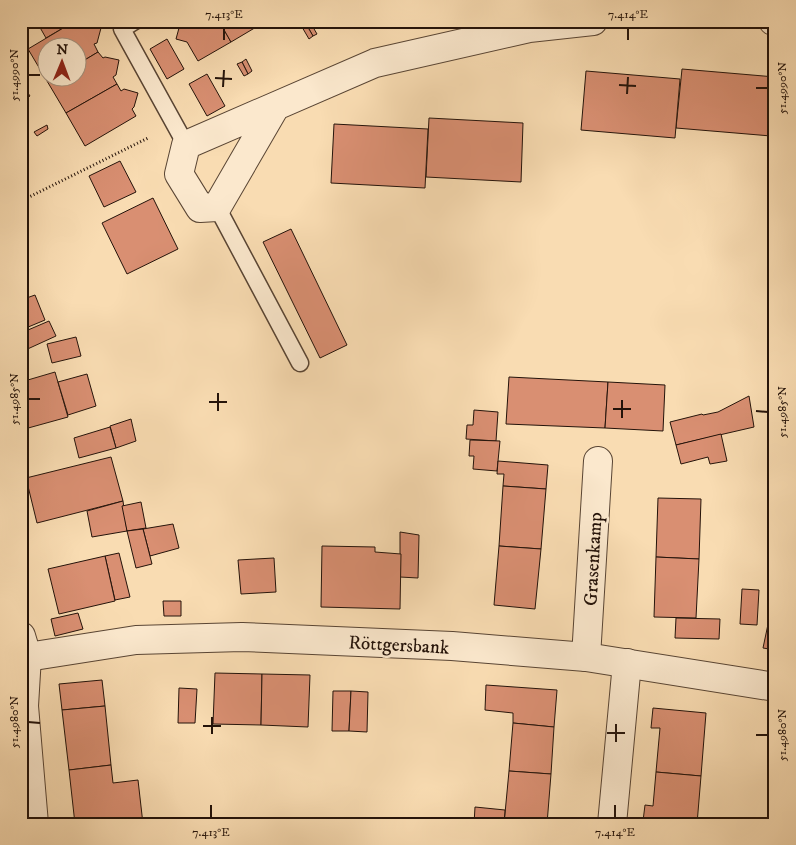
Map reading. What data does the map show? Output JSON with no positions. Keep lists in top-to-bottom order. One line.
{"streets":{"street":["Grasenkamp","Röttgersbank"]},"crossings":[["Grasenkamp","Röttgersbank"]],"north":"top","coordinates":["7.413°E","7.414°E","51.4990°N","51.4985°N","51.4980°N"]}
